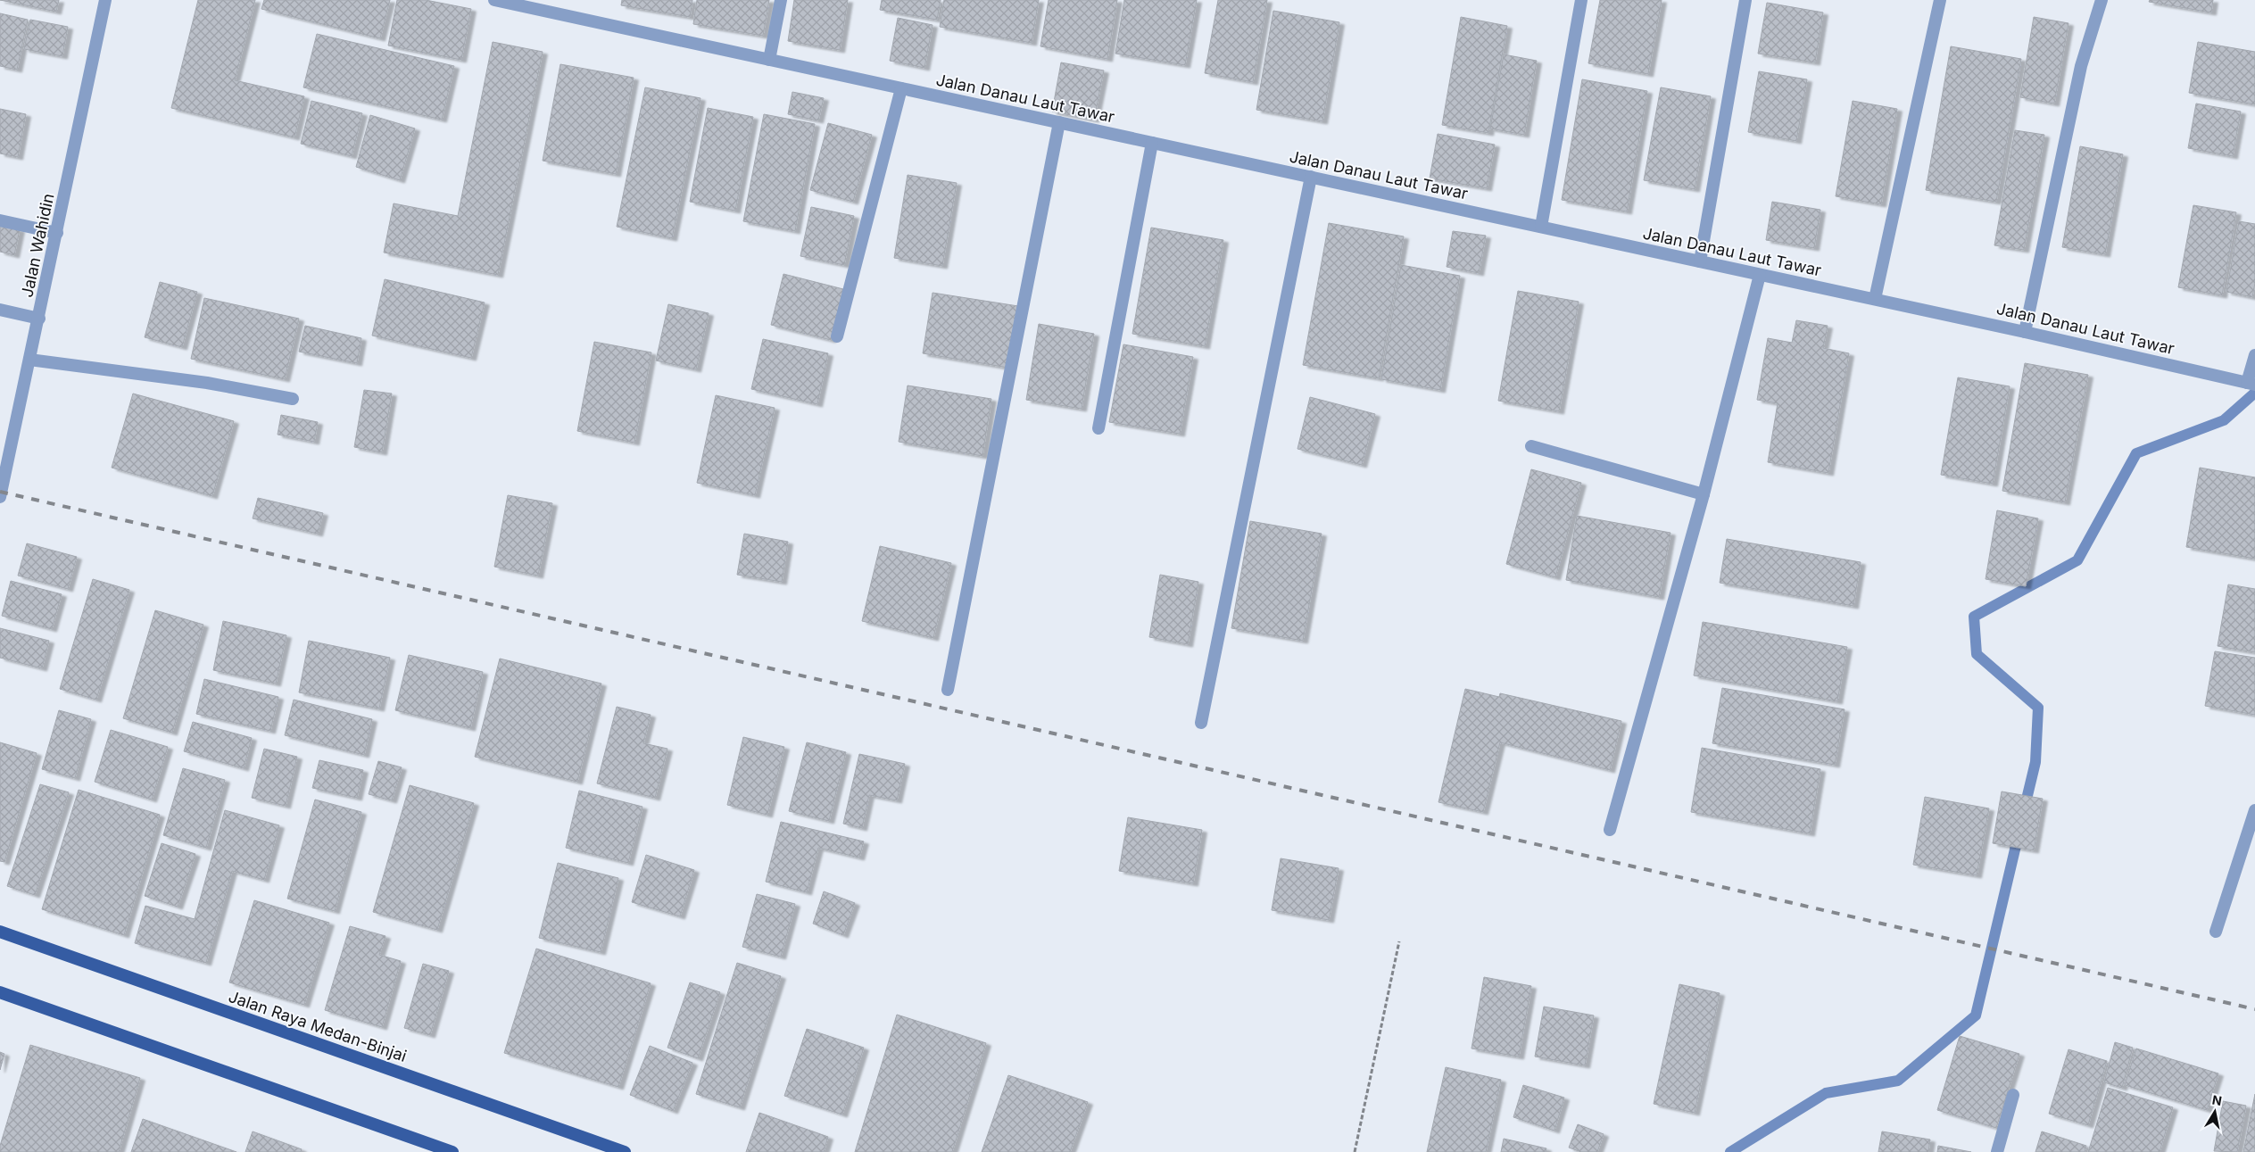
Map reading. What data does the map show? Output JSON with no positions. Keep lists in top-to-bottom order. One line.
{"streets":{"main road":["Jalan Raya Medan-Binjai"],"street":["Jalan Danau Laut Tawar","Jalan Wahidin"]},"north":"top"}
